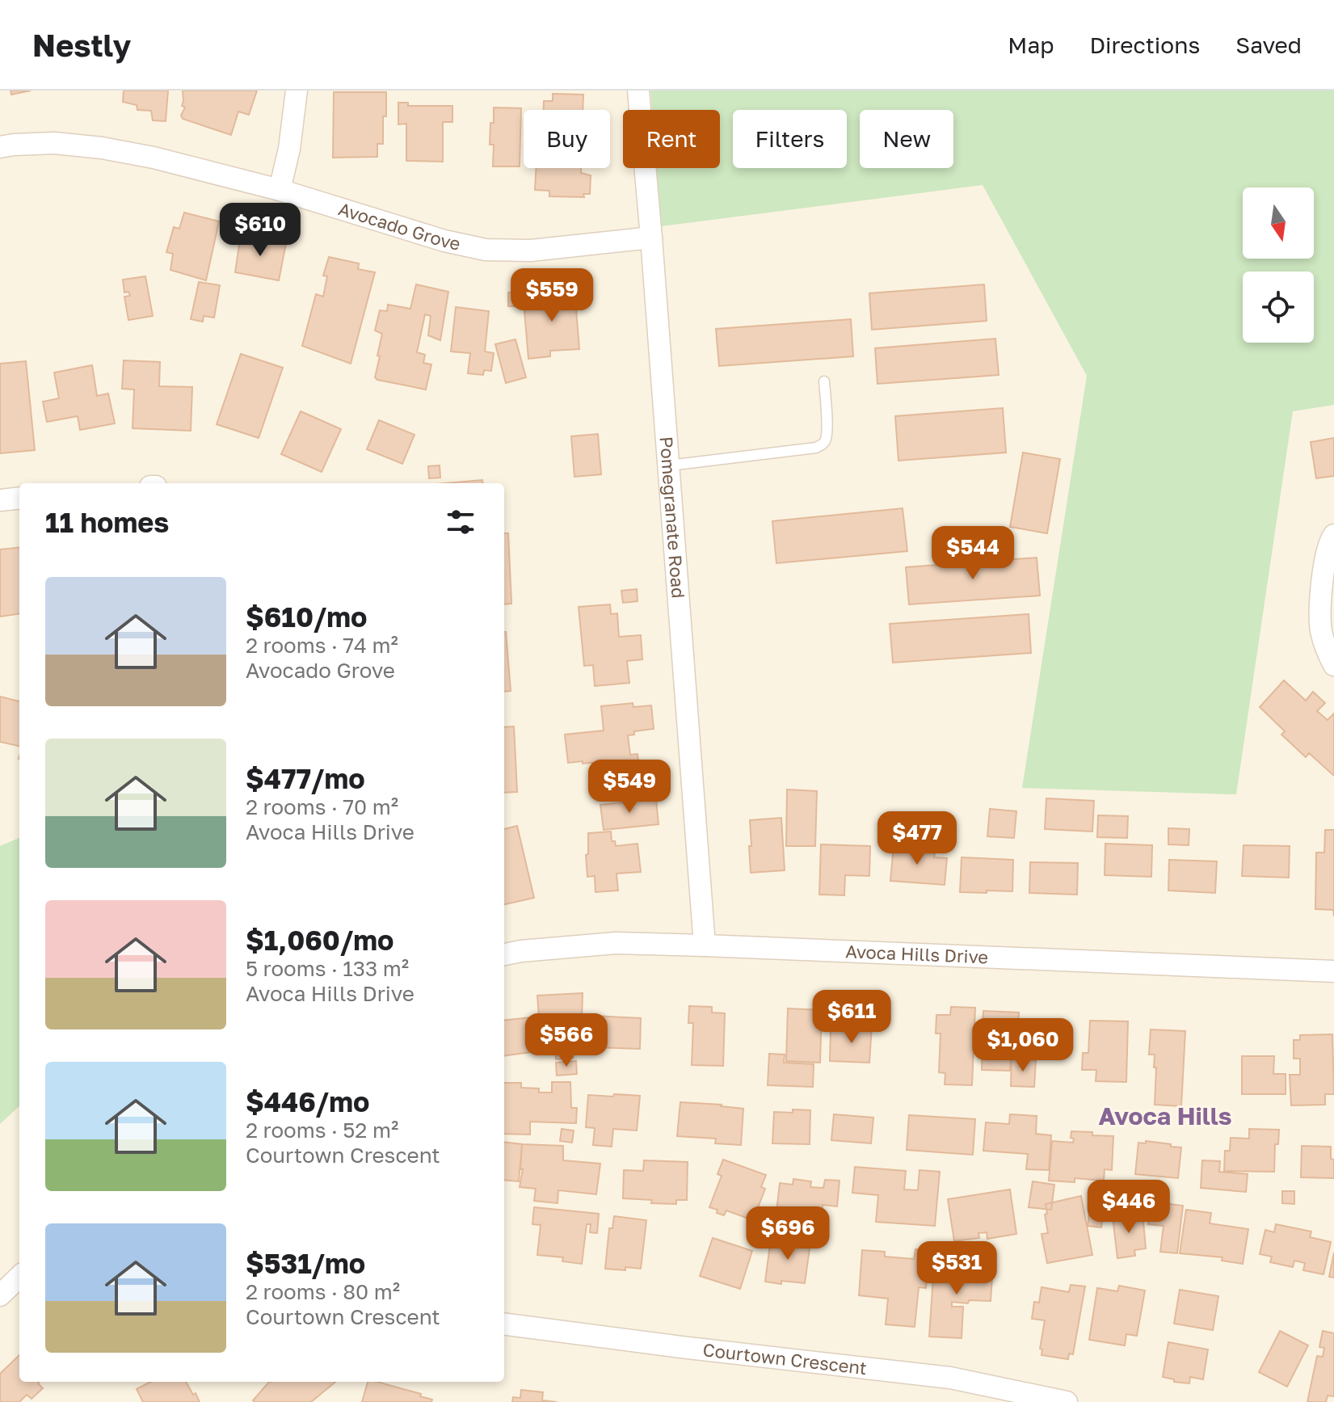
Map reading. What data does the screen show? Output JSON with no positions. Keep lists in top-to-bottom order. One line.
{"streets":{"street":["Avocado Grove","Pomegranate Road","Avoca Hills Drive","Courtown Crescent"]},"crossings":[["Avocado Grove","Pomegranate Road"],["Pomegranate Road","Avoca Hills Drive"]],"districts":["Avoca Hills"],"north":"bottom","page":{"header":"Nestly","nav":["Map","Directions","Saved"],"chip":["Buy","Rent","Filters","New"],"price":["$610","$559","$544","$549","$477","$611","$566","$1,060","$446","$696","$531"],"heading":"11 homes","list":[{"name":"$610/mo","note":"2 rooms · 74 m² · Avocado Grove"},{"name":"$477/mo","note":"2 rooms · 70 m² · Avoca Hills Drive"},{"name":"$1,060/mo","note":"5 rooms · 133 m² · Avoca Hills Drive"},{"name":"$446/mo","note":"2 rooms · 52 m² · Courtown Crescent"},{"name":"$531/mo","note":"2 rooms · 80 m² · Courtown Crescent"}]}}
